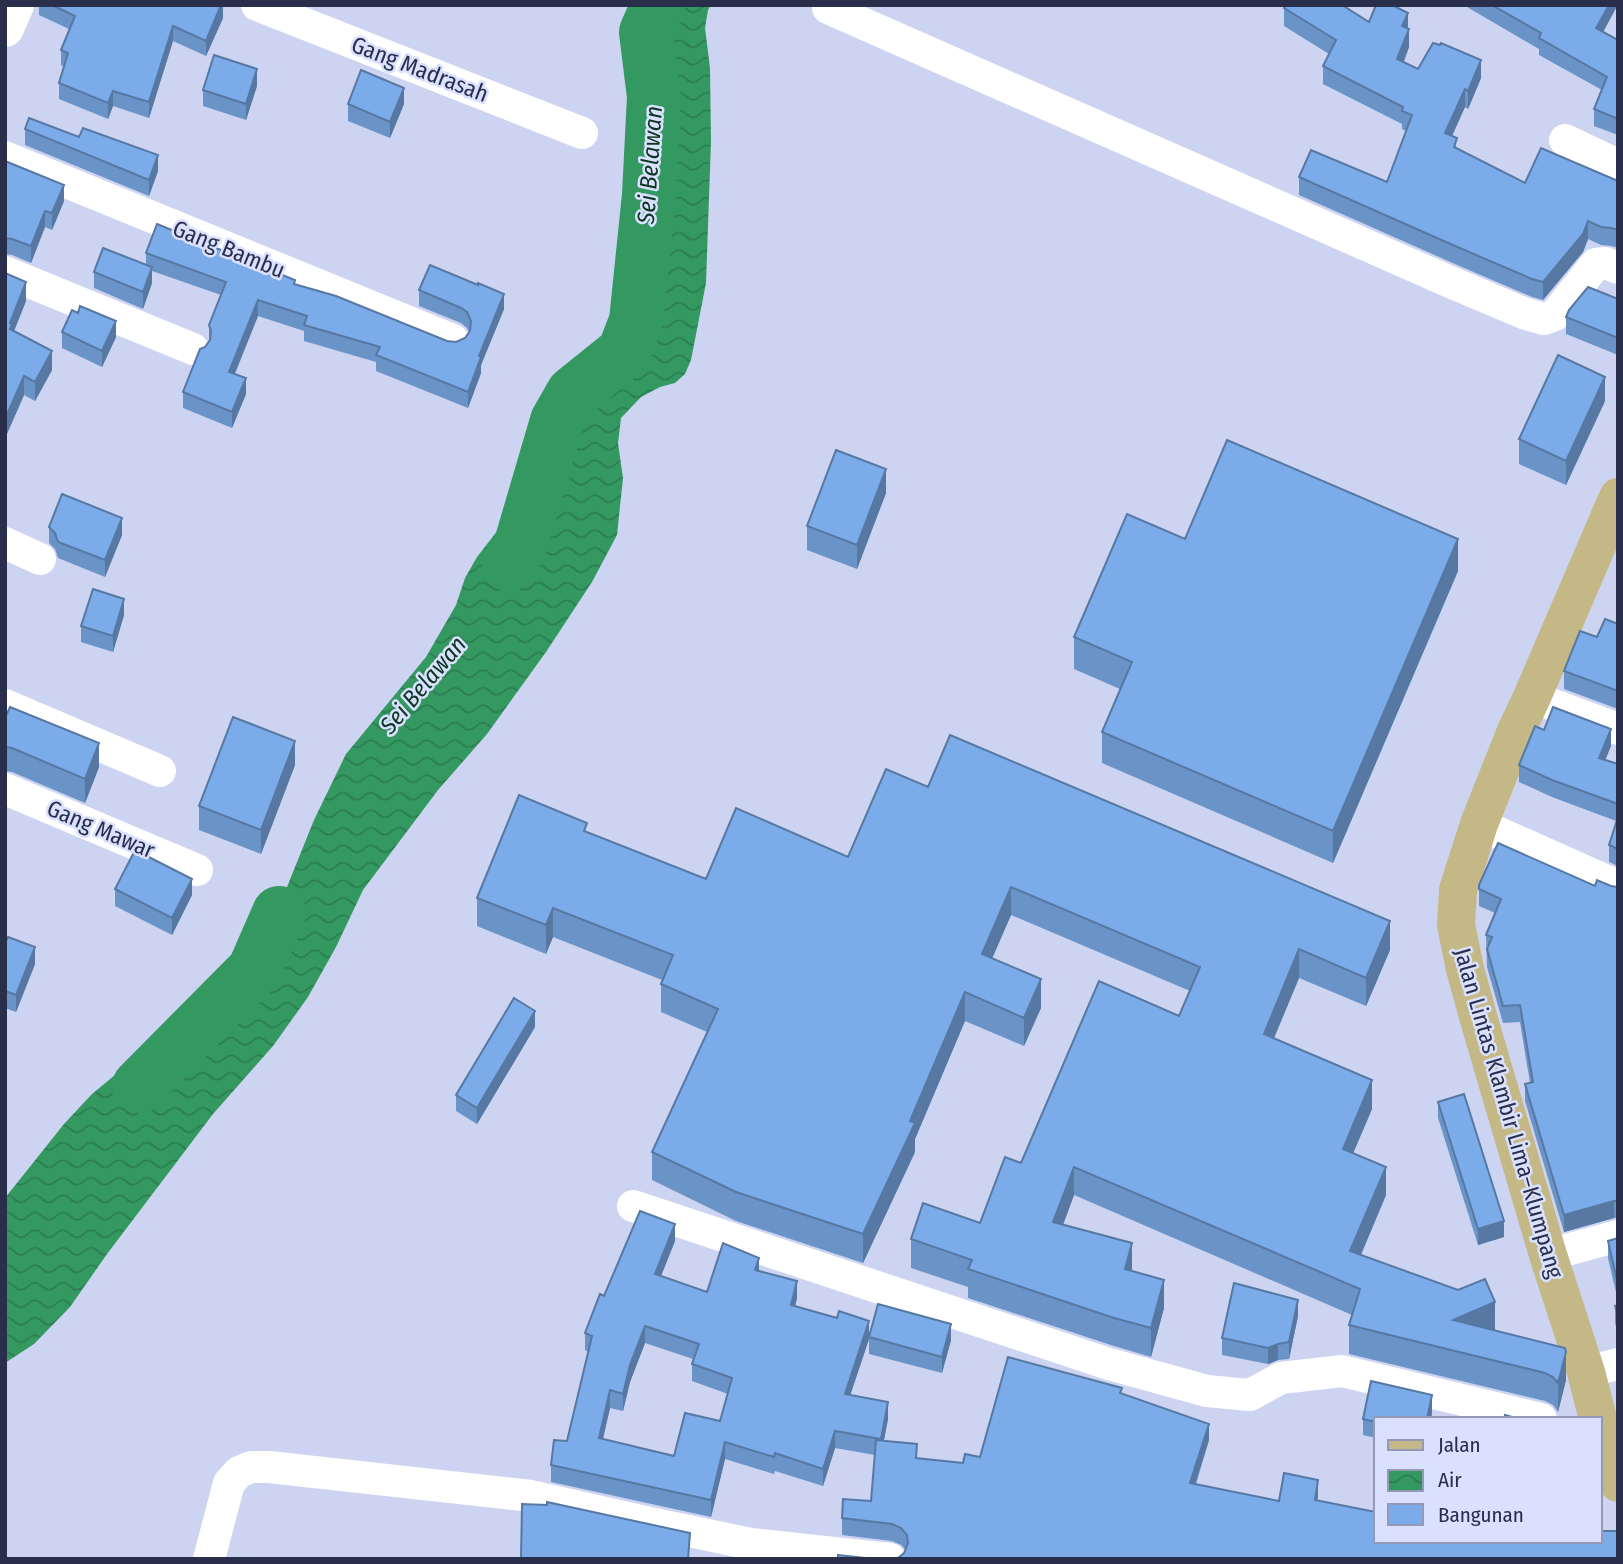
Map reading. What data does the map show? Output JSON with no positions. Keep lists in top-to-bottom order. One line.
{"streets":{"main road":["Jalan Lintas Klambir Lima–Klumpang"],"street":["Gang Madrasah","Gang Bambu","Gang Mawar"]},"water":["Sei Belawan"],"legend":["Jalan","Air","Bangunan"]}
